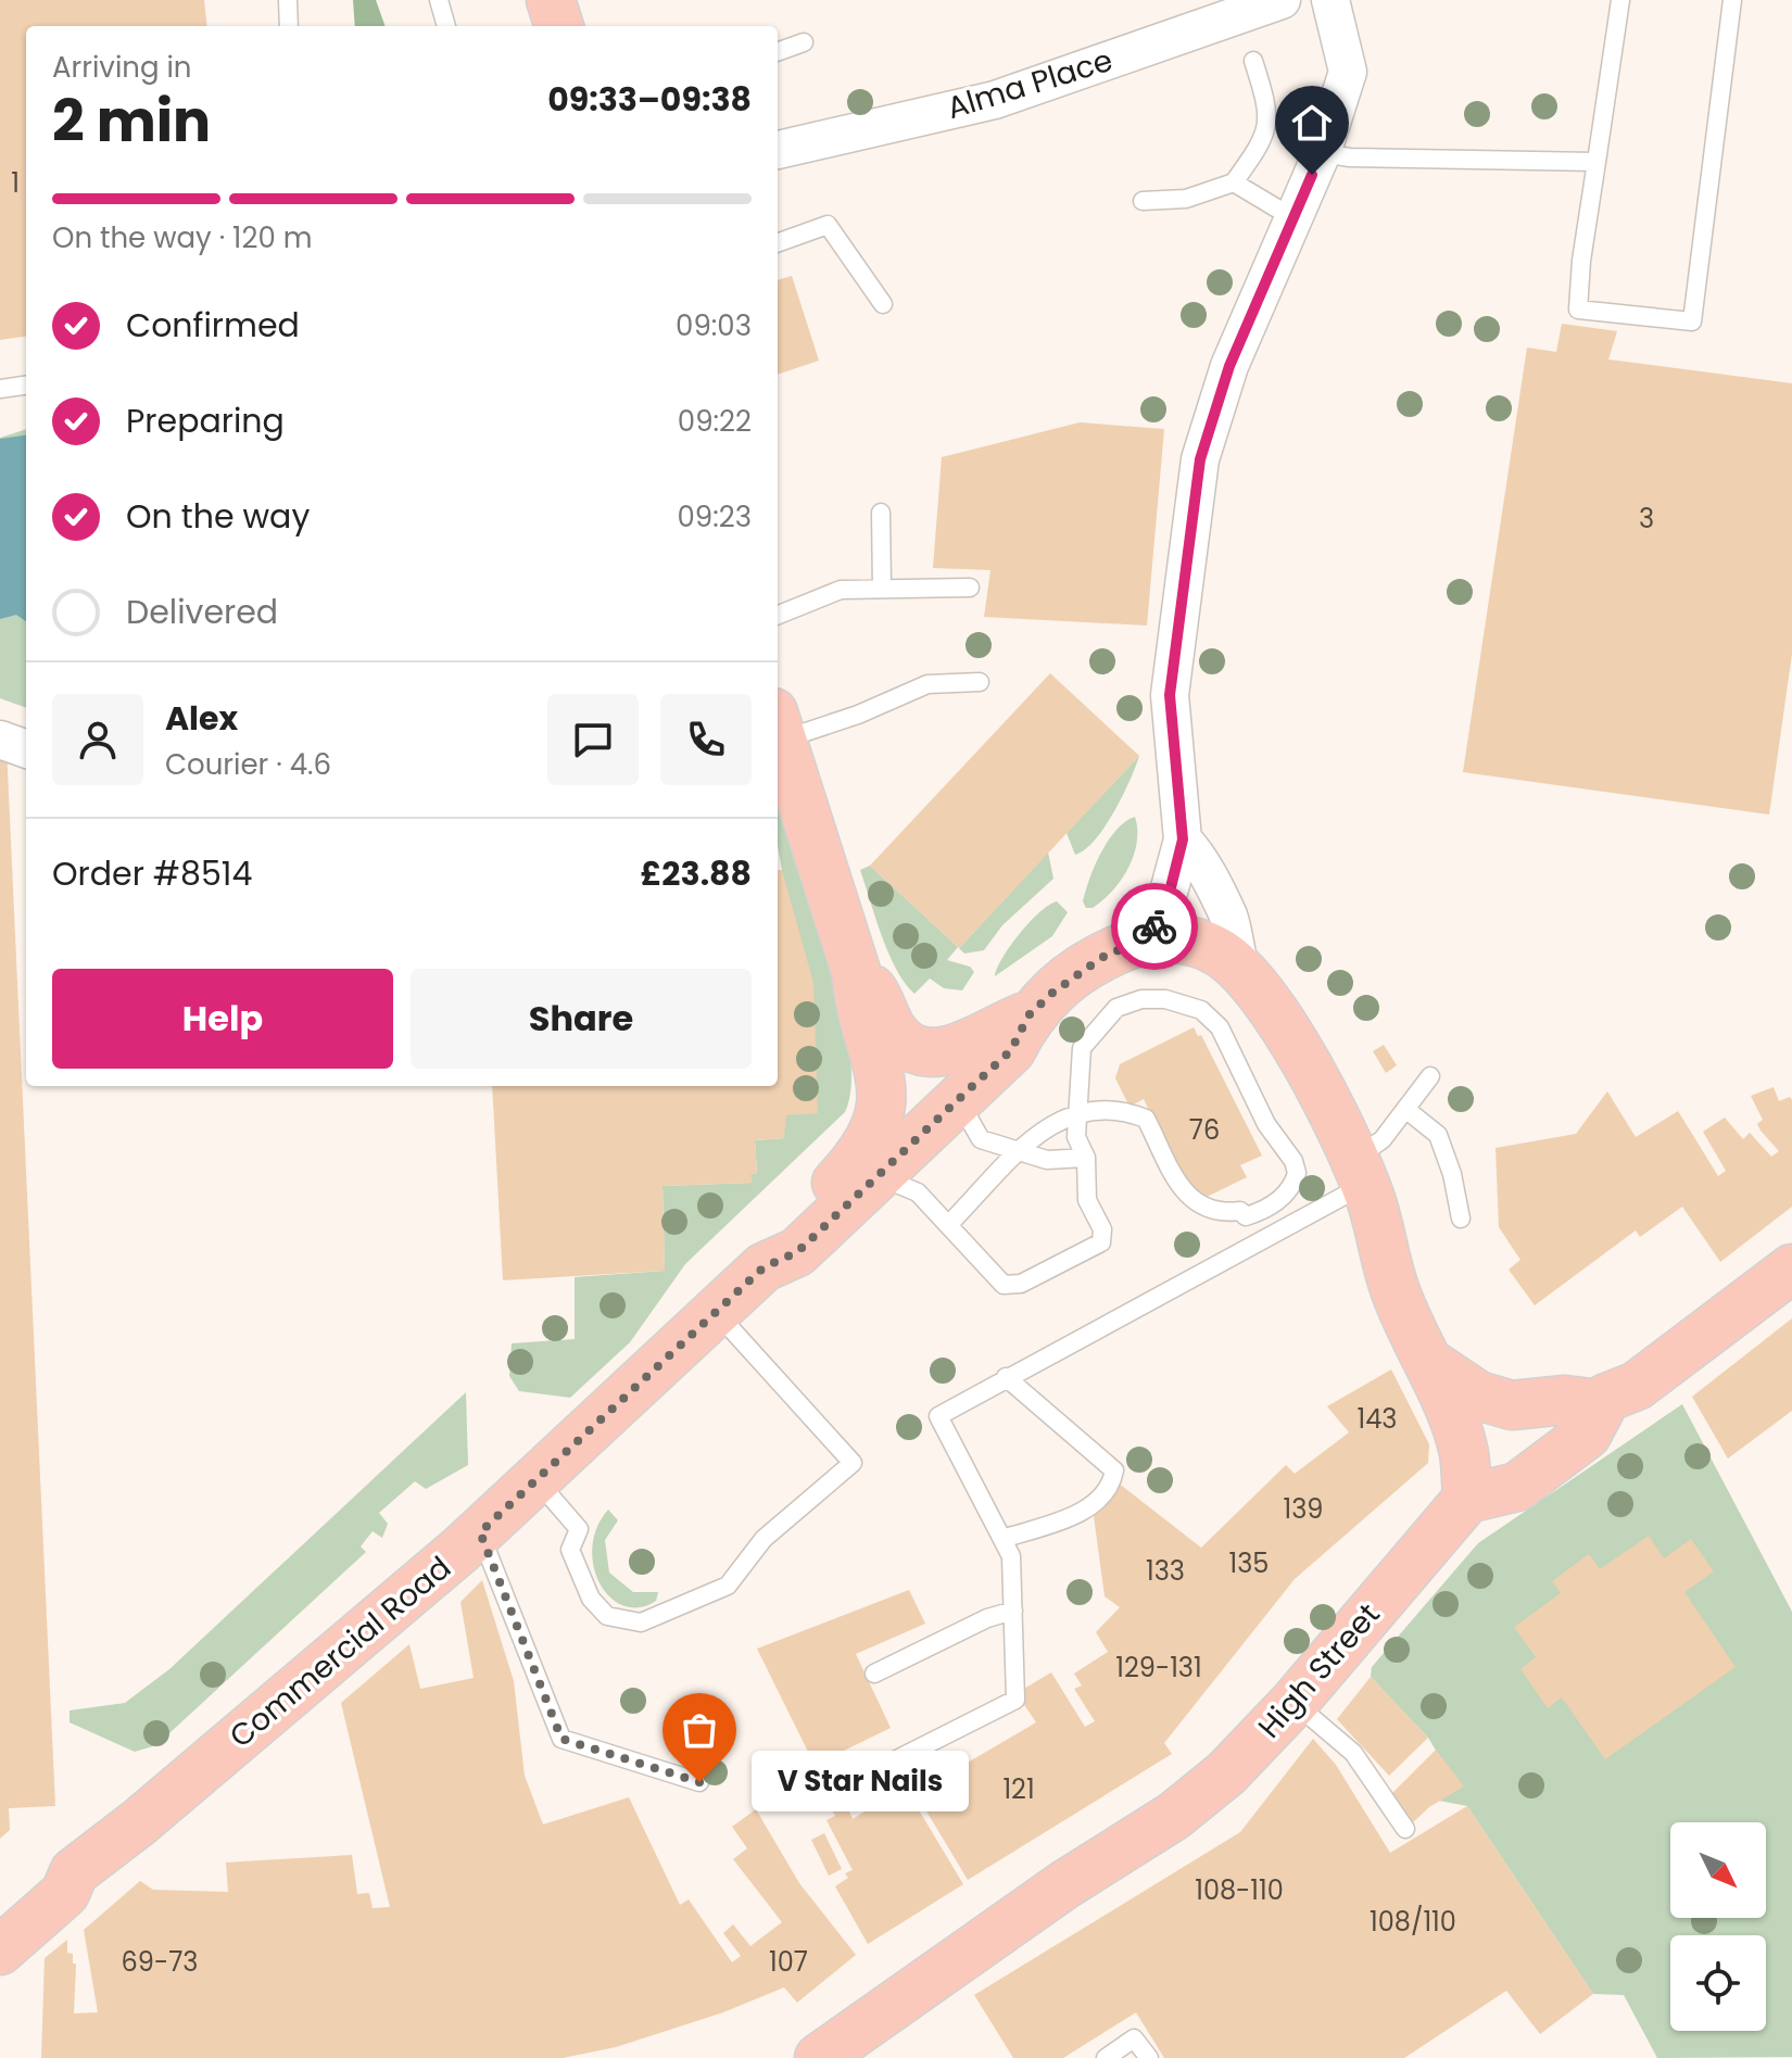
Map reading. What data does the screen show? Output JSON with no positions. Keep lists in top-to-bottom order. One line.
{"streets":{"main road":["Commercial Road","High Street"],"street":["Alma Place"]},"crossings":[["Commercial Road","High Street"]],"places":["V Star Nails"],"house_numbers":["1","3","76","143","139","135","133","129-131","121","108-110","108/110","69-73","107"],"north":"bottom right","page":{"heading":["2 min","Arriving in","09:33–09:38"],"panel":["Alex","Courier · 4.6","Order #8514","£23.88"],"bar":"On the way · 120 m","list":[["Confirmed","09:03"],["Preparing","09:22"],["On the way","09:23"],"Delivered"],"buttons":["Help","Share"],"bubble":"V Star Nails"}}
